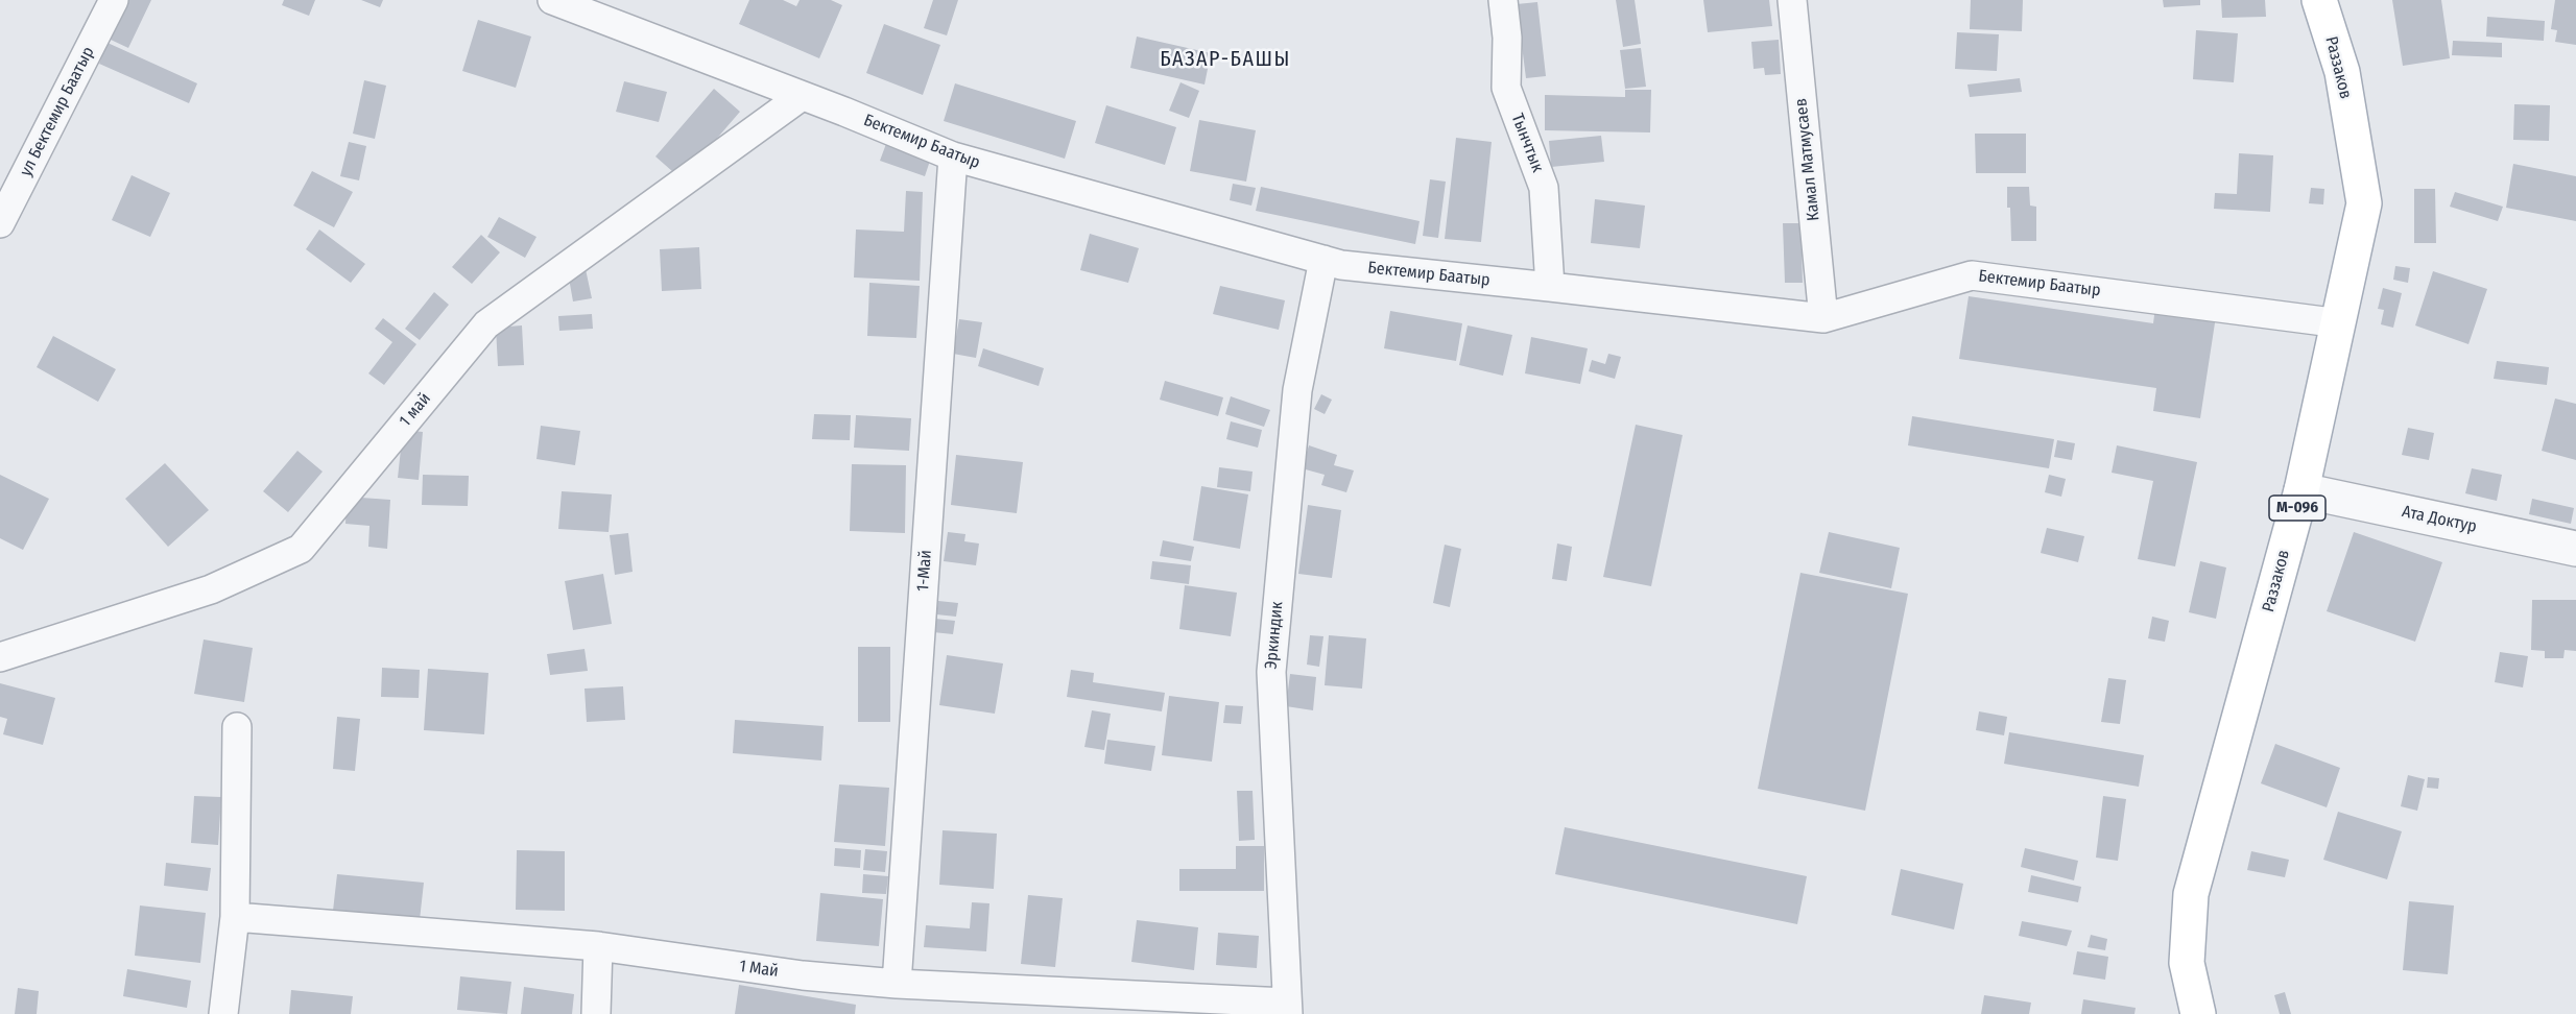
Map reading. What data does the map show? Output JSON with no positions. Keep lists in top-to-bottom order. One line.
{"streets":{"main road":["Раззаков","М-096"],"street":["ул Бектемир Баатыр","Бектемир Баатыр","Тынчтык","Камал Матмусаев","1 май","Ата Доктур","1-Май","Эркиндик","1 Май"]},"crossings":[["Раззаков","Бектемир Баатыр"],["Раззаков","Ата Доктур"],["Бектемир Баатыр","Тынчтык"],["Бектемир Баатыр","Камал Матмусаев"],["Бектемир Баатыр","1 май"],["Бектемир Баатыр","1-Май"],["Бектемир Баатыр","Эркиндик"],["1-Май","1 Май"],["Эркиндик","1 Май"]],"districts":["БАЗАР-БАШЫ"]}
